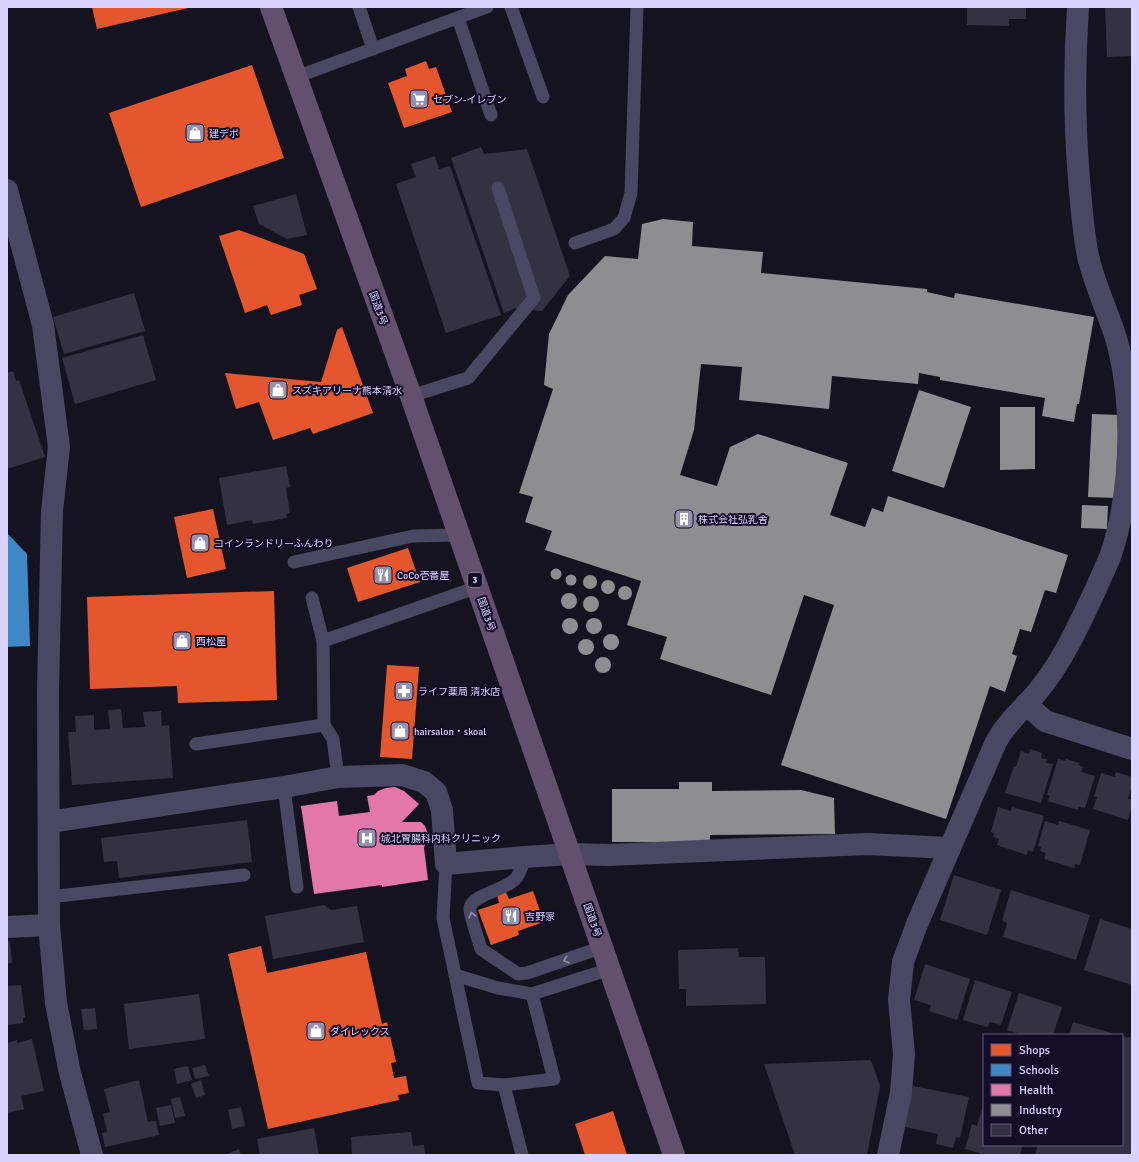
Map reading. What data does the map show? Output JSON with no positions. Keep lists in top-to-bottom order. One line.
{"streets":{"highway":["国道3号","3"]},"places":{"supermarket":["セブン-イレブン"],"shop":["建デポ","スズキアリーナ熊本清水","コインランドリーふんわり","西松屋","hairsalon・skoal","ダイレックス"],"building":["株式会社弘乳舎"],"restaurant":["CoCo壱番屋","吉野家"],"pharmacy":["ライフ薬局 清水店"],"hospital":["城北胃腸科内科クリニック"]},"legend":["Shops","Schools","Health","Industry","Other"]}
